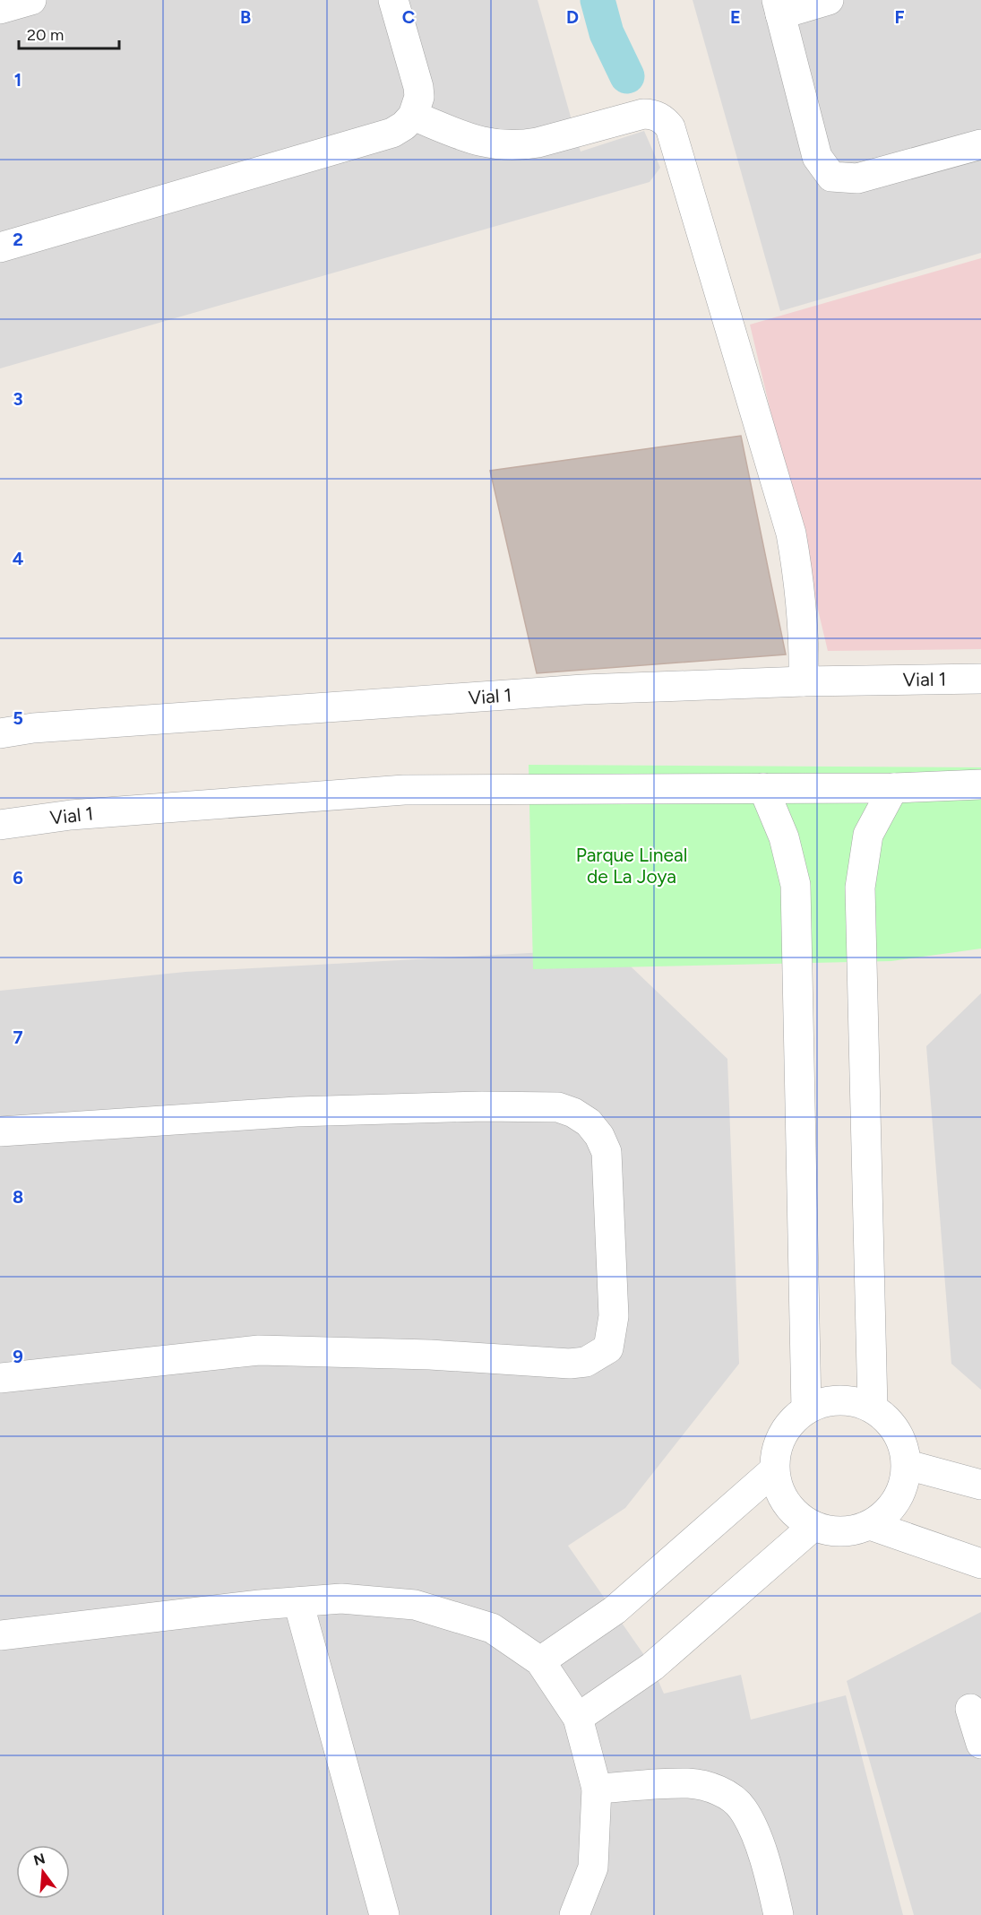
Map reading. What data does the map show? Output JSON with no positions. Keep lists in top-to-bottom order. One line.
{"streets":{"street":["Vial 1"]},"parks":["Parque Lineal de La Joya"],"scale_bar":"20 m","north":"top","grid":{"columns":["B","C","D","E","F"],"rows":["1","2","3","4","5","6","7","8","9"]}}
